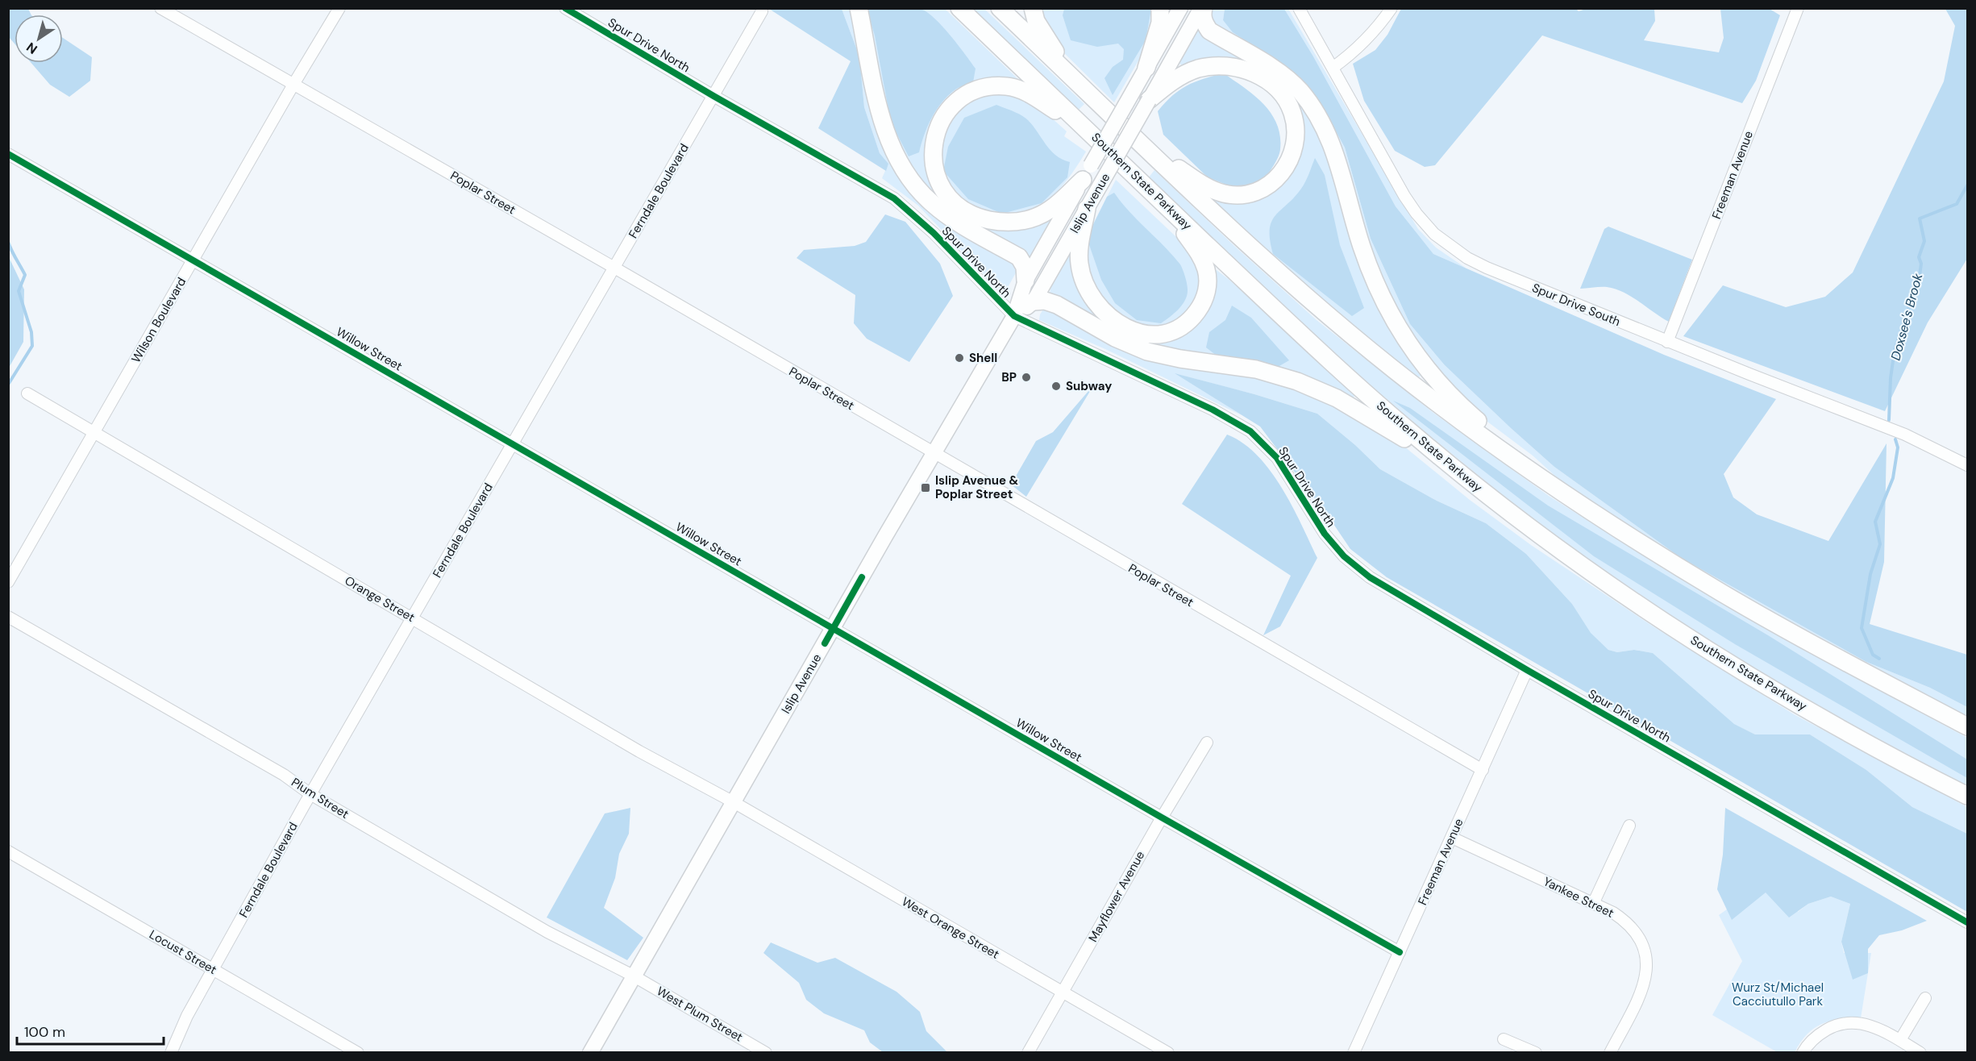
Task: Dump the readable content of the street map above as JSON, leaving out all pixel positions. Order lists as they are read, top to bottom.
{
  "streets": {
    "highway": ["Southern State Parkway"],
    "main road": ["Islip Avenue"],
    "street": [
      "Spur Drive North",
      "Freeman Avenue",
      "Ferndale Boulevard",
      "Poplar Street",
      "Spur Drive South",
      "Wilson Boulevard",
      "Willow Street",
      "Orange Street",
      "Plum Street",
      "Mayflower Avenue",
      "Yankee Street",
      "West Orange Street",
      "Locust Street",
      "West Plum Street"
    ]
  },
  "crossings": [
    ["Spur Drive North", "Freeman Avenue"],
    ["Spur Drive North", "Ferndale Boulevard"],
    ["Spur Drive North", "Islip Avenue"],
    ["Freeman Avenue", "Poplar Street"],
    ["Freeman Avenue", "Spur Drive South"],
    ["Freeman Avenue", "Willow Street"],
    ["Freeman Avenue", "Yankee Street"],
    ["Ferndale Boulevard", "Poplar Street"],
    ["Ferndale Boulevard", "Willow Street"],
    ["Ferndale Boulevard", "Orange Street"],
    ["Ferndale Boulevard", "Plum Street"],
    ["Ferndale Boulevard", "Locust Street"],
    ["Poplar Street", "Islip Avenue"],
    ["Poplar Street", "Wilson Boulevard"],
    ["Islip Avenue", "Willow Street"],
    ["Islip Avenue", "Orange Street"],
    ["Islip Avenue", "Plum Street"],
    ["Islip Avenue", "West Orange Street"],
    ["Islip Avenue", "West Plum Street"],
    ["Wilson Boulevard", "Willow Street"],
    ["Wilson Boulevard", "Orange Street"],
    ["Willow Street", "Mayflower Avenue"],
    ["Orange Street", "West Orange Street"],
    ["Plum Street", "West Plum Street"],
    ["Mayflower Avenue", "West Orange Street"]
  ],
  "water": ["Doxsee's Brook"],
  "parks": ["Wurz St/Michael Cacciutullo Park"],
  "places": {
    "other": ["Shell", "BP", "Subway"],
    "transit": ["Islip Avenue & Poplar Street"]
  },
  "scale_bar": "100 m",
  "north": "bottom left"
}
